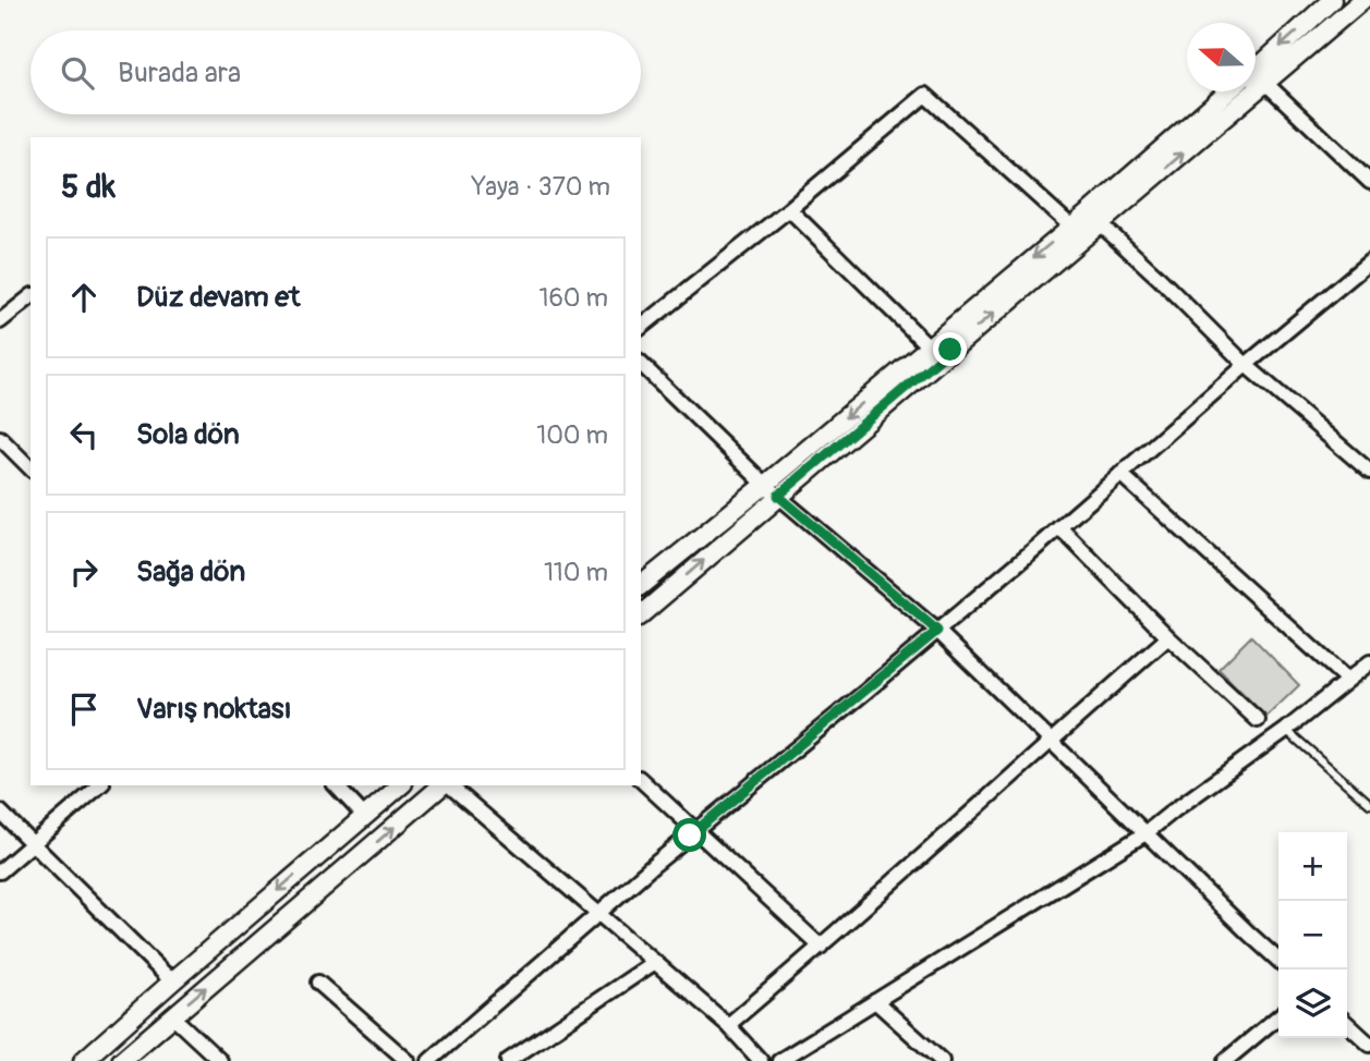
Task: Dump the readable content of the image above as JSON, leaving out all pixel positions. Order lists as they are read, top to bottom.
{
  "north": "left",
  "page": {
    "search": "Burada ara",
    "heading": ["5 dk", "Yaya · 370 m"],
    "list": [
      ["Düz devam et", "160 m"],
      ["Sola dön", "100 m"],
      ["Sağa dön", "110 m"],
      "Varış noktası"
    ],
    "map_buttons": ["+", "−"]
  }
}
